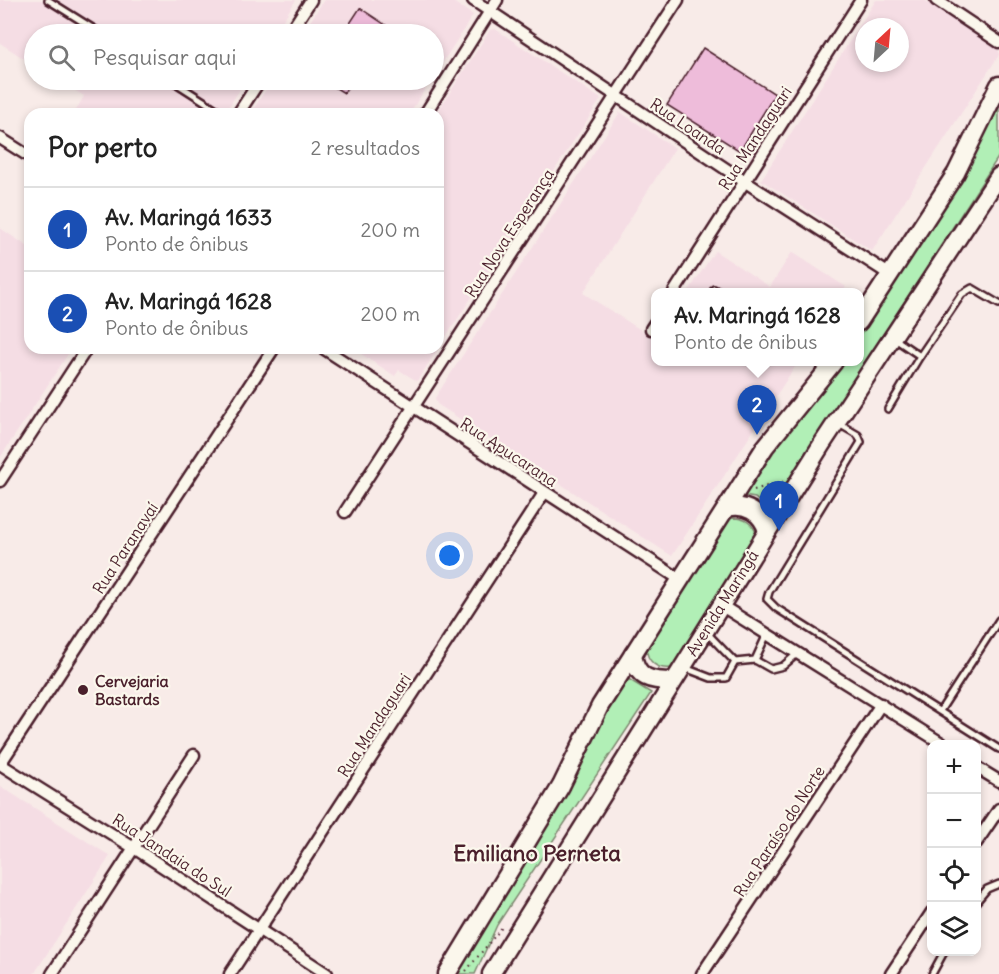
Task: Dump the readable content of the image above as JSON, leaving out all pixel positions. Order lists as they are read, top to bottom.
{
  "streets": {
    "main road": ["Avenida Maringá"],
    "street": [
      "Rua Loanda",
      "Rua Mandaguari",
      "Rua Nova Esperança",
      "Rua Apucarana",
      "Rua Paranavaí",
      "Rua Paraíso do Norte",
      "Rua Jandaia do Sul"
    ]
  },
  "crossings": [
    ["Rua Loanda", "Rua Mandaguari"],
    ["Rua Loanda", "Rua Nova Esperança"],
    ["Rua Mandaguari", "Rua Apucarana"],
    ["Rua Mandaguari", "Rua Jandaia do Sul"],
    ["Rua Nova Esperança", "Rua Apucarana"],
    ["Rua Paranavaí", "Rua Jandaia do Sul"]
  ],
  "districts": ["Emiliano Perneta"],
  "places": ["Cervejaria Bastards"],
  "north": "top right",
  "page": {
    "search": "Pesquisar aqui",
    "heading": ["Por perto", "2 resultados"],
    "list": [
      {
        "mark": "1",
        "name": "Av. Maringá 1633",
        "note": "Ponto de ônibus",
        "value": "200 m"
      },
      {
        "mark": "2",
        "name": "Av. Maringá 1628",
        "note": "Ponto de ônibus",
        "value": "200 m"
      }
    ],
    "popup": ["Av. Maringá 1628", "Ponto de ônibus"],
    "pins": ["2", "1"],
    "map_buttons": ["+", "−"]
  }
}
